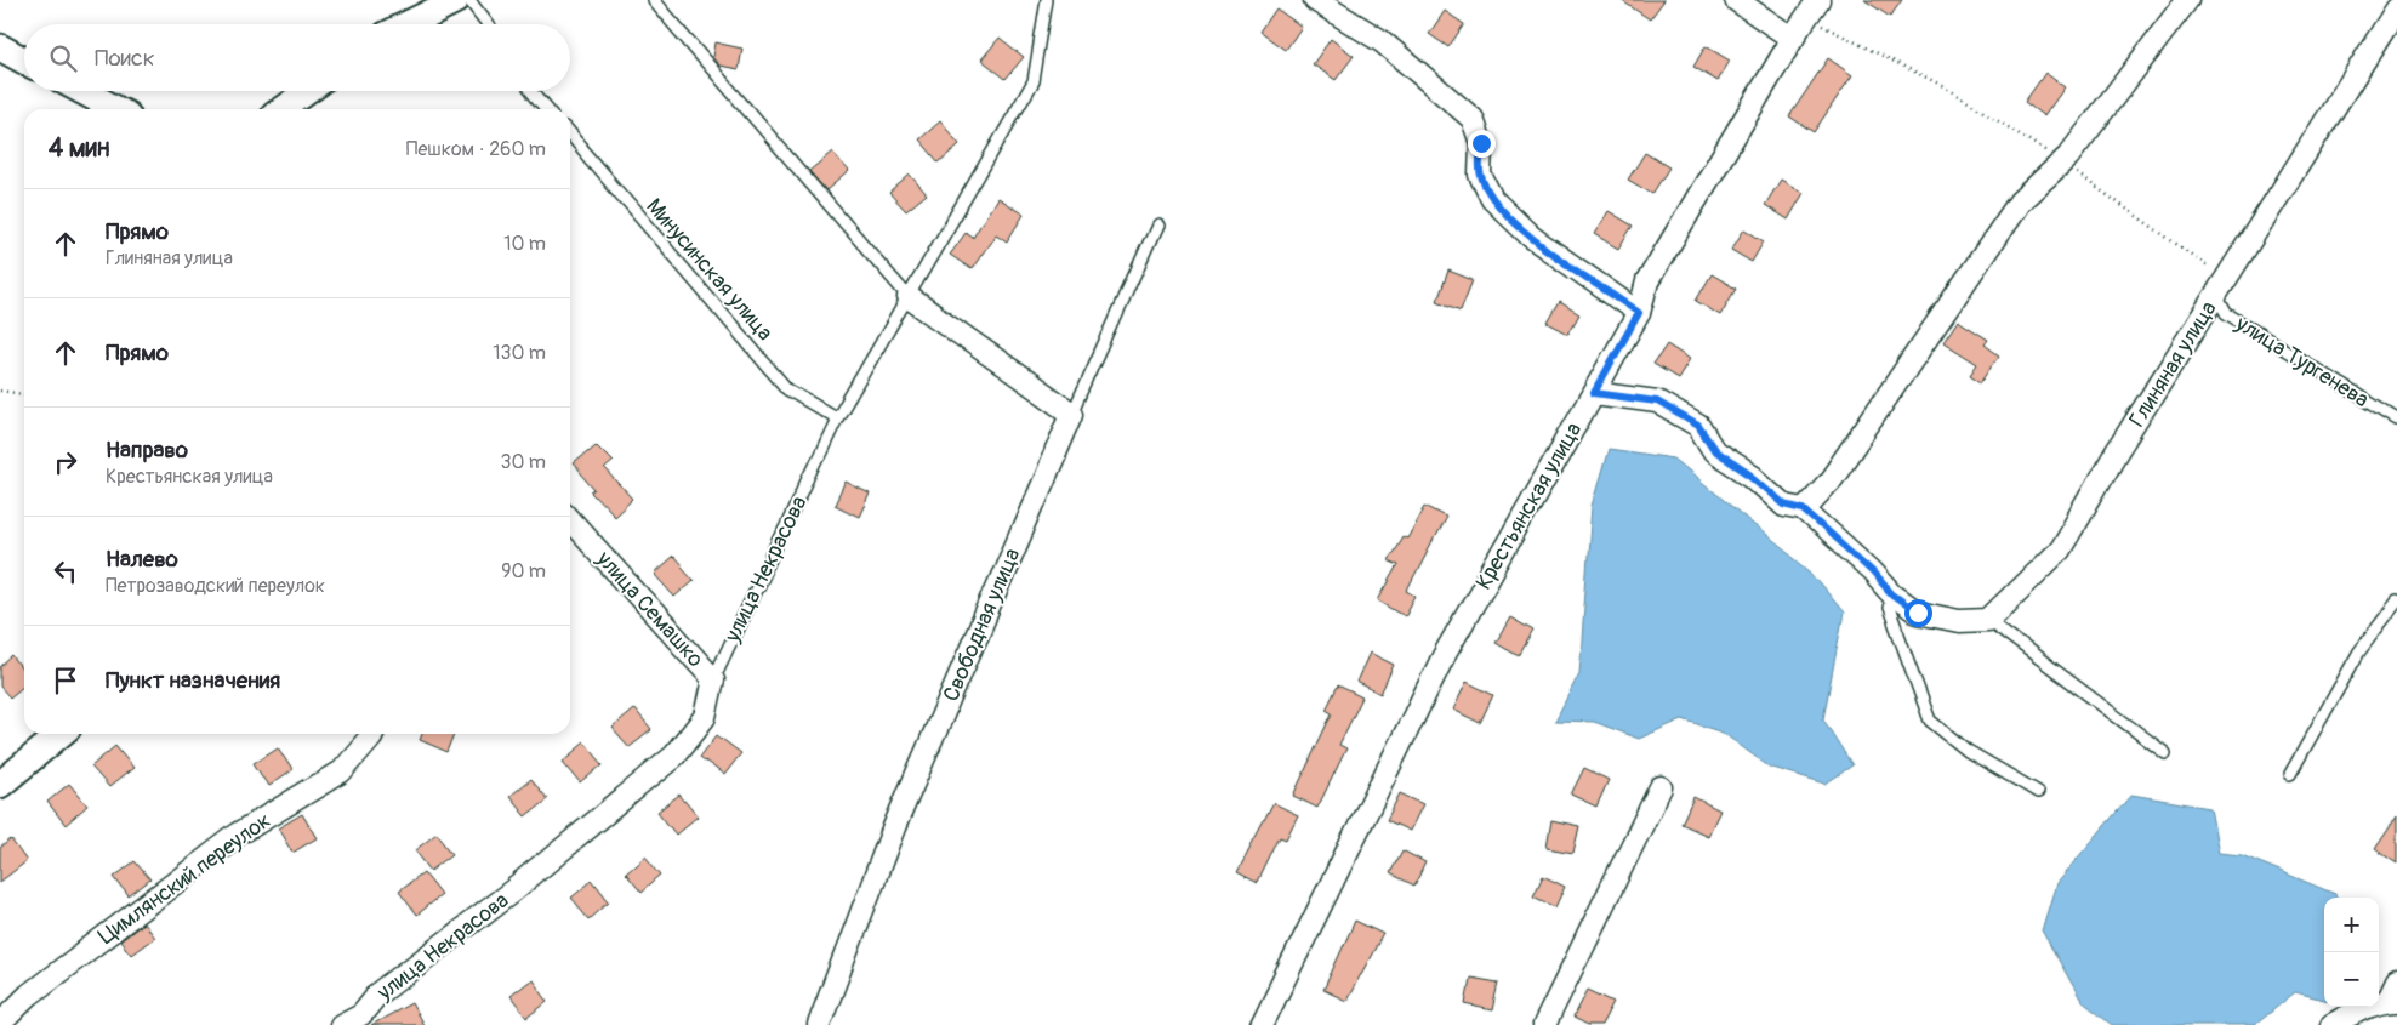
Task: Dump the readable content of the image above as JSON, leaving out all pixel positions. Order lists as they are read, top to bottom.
{
  "streets": {
    "street": [
      "Глиняная улица",
      "Крестьянская улица",
      "улица Некрасова",
      "улица Семашко",
      "Свободная улица",
      "Цимлянский переулок"
    ],
    "lane": ["Минусинская улица", "улица Тургенева"]
  },
  "crossings": [
    ["Минусинская улица", "улица Некрасова"],
    ["улица Тургенева", "Глиняная улица"],
    ["улица Некрасова", "улица Семашко"]
  ],
  "page": {
    "search": "Поиск",
    "heading": ["4 мин", "Пешком · 260 m"],
    "list": [
      ["Прямо", "Глиняная улица", "10 m"],
      ["Прямо", "130 m"],
      ["Направо", "Крестьянская улица", "30 m"],
      ["Налево", "Петрозаводский переулок", "90 m"],
      "Пункт назначения"
    ],
    "map_buttons": ["+", "−"]
  }
}
